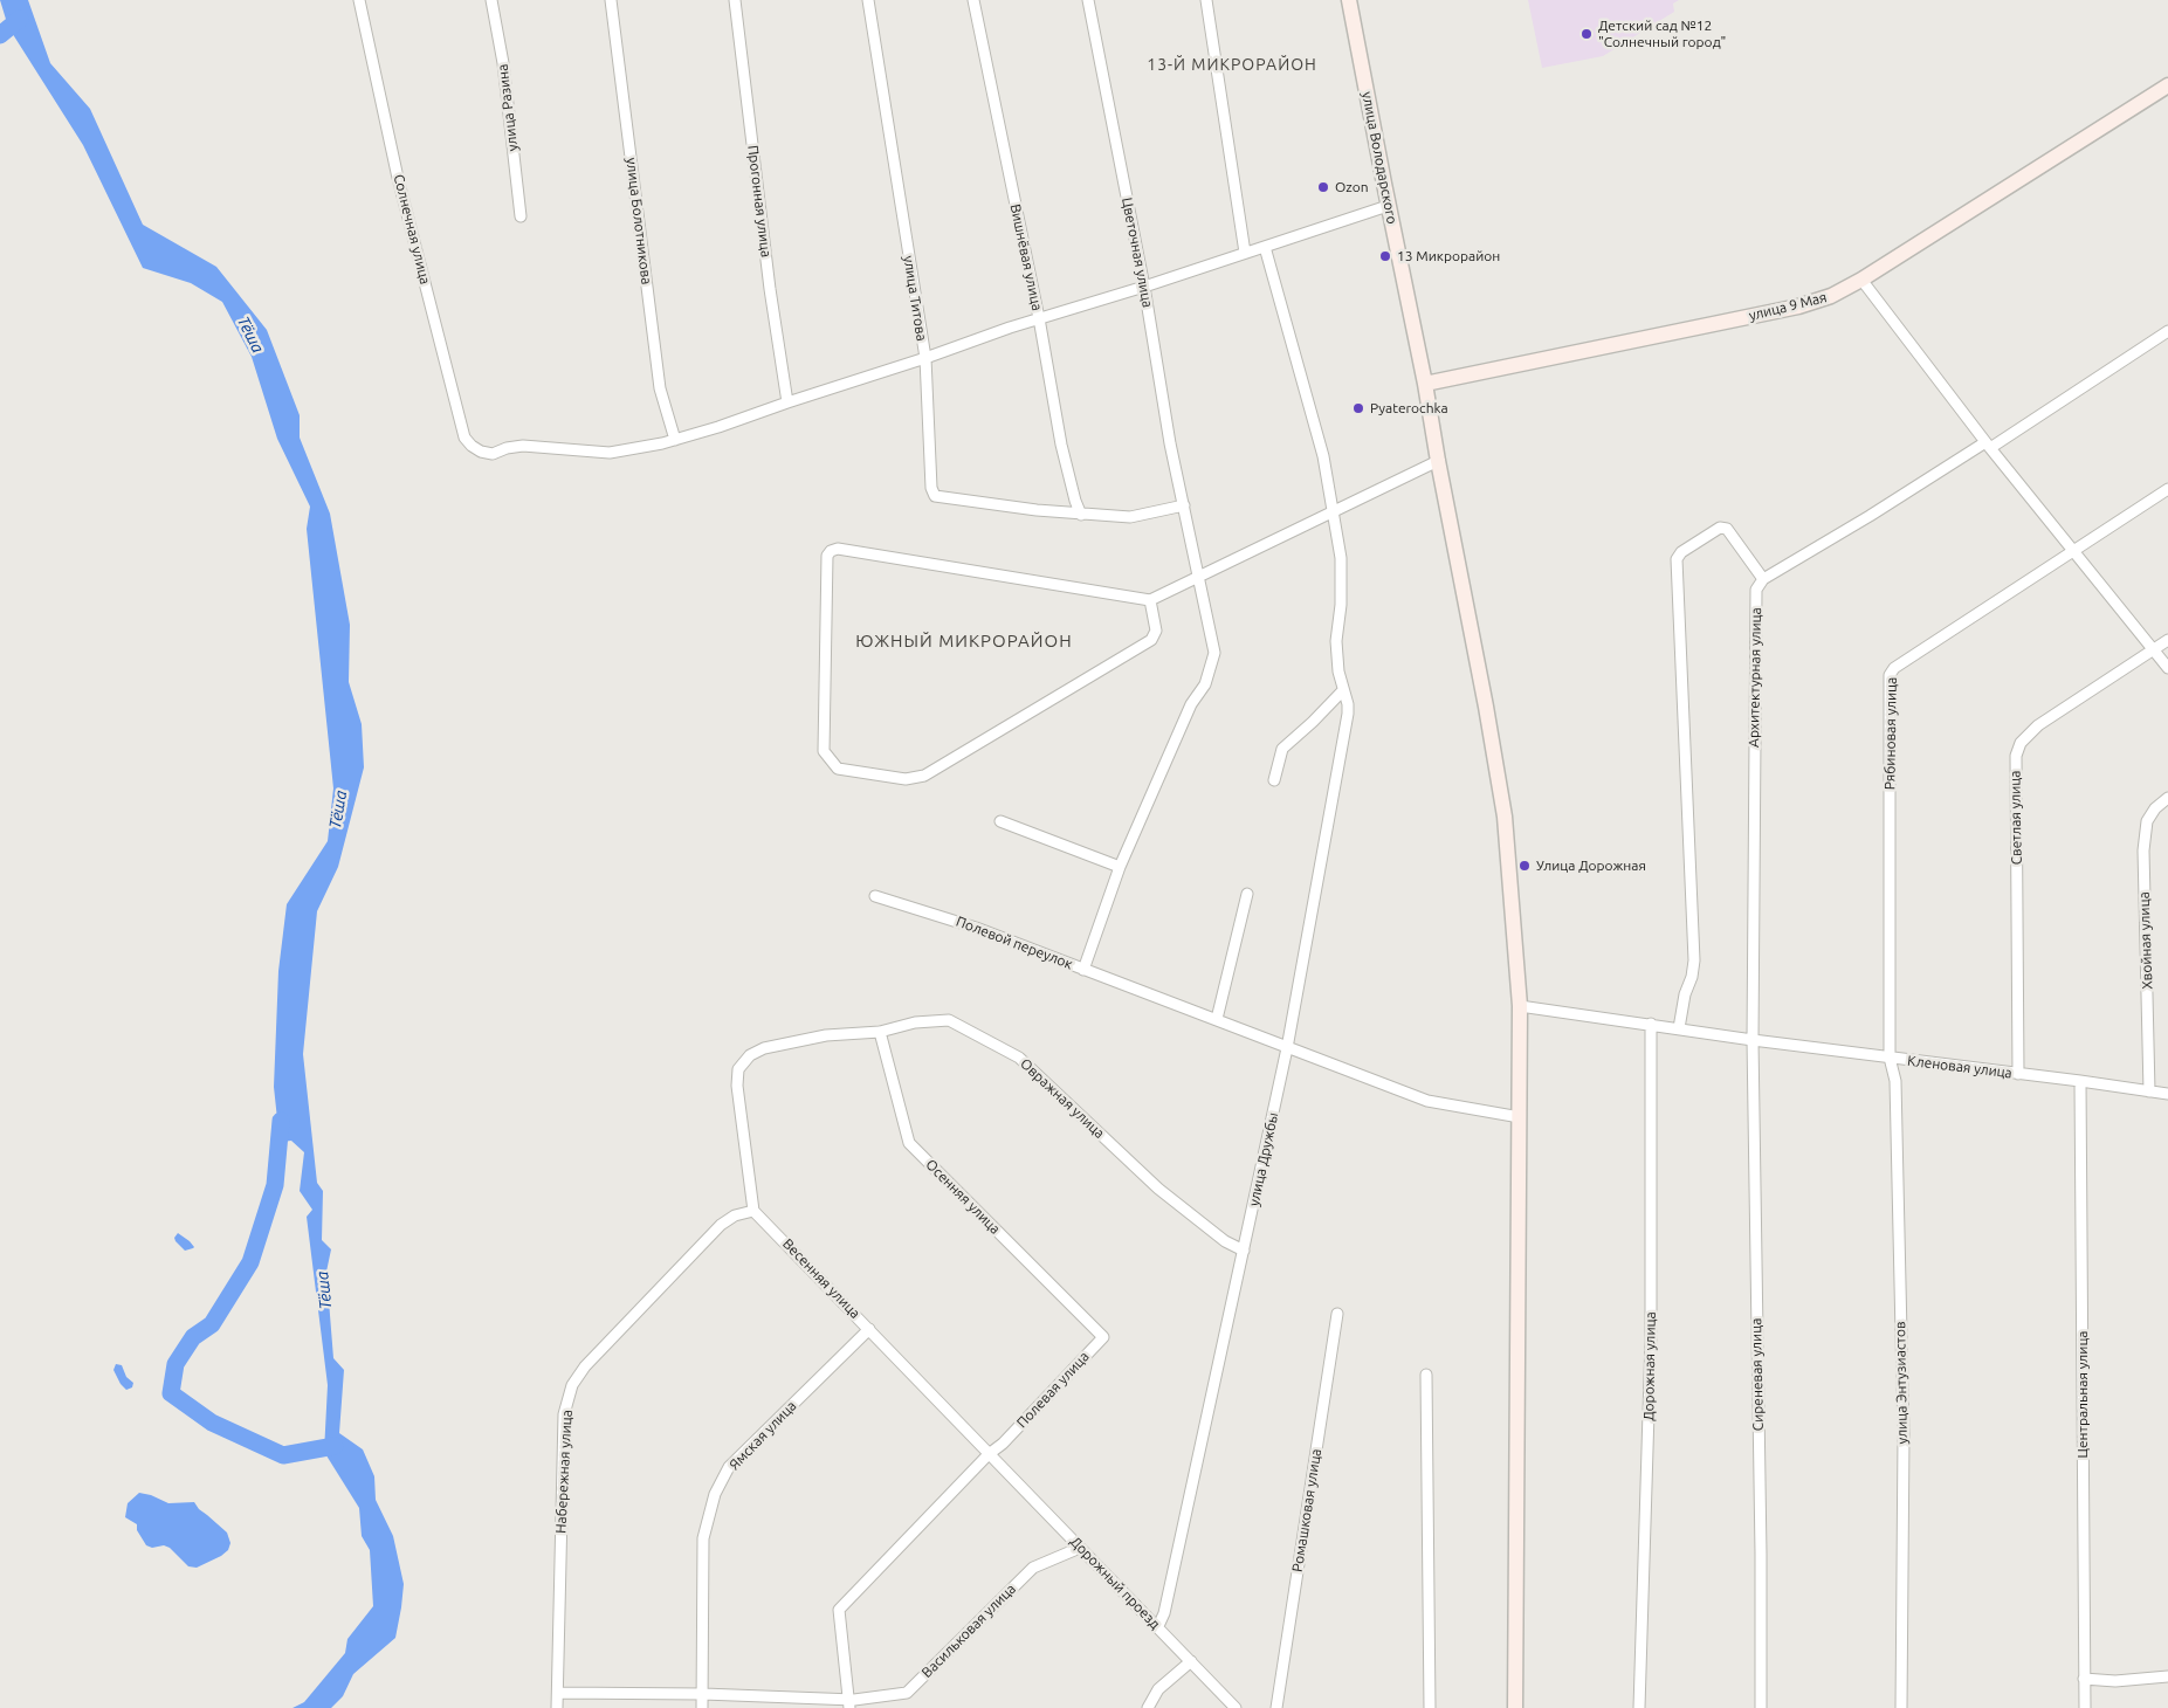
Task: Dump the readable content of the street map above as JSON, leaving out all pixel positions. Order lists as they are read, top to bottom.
{
  "streets": {
    "main road": ["улица Володарского", "улица 9 Мая"],
    "street": [
      "улица Разина",
      "Прогонная улица",
      "улица Болотникова",
      "Солнечная улица",
      "Цветочная улица",
      "Вишнёвая улица",
      "улица Титова",
      "Архитектурная улица",
      "Рябиновая улица",
      "Светлая улица",
      "Хвойная улица",
      "Полевой переулок",
      "Кленовая улица",
      "Овражная улица",
      "улица Дружбы",
      "Осенняя улица",
      "Весенняя улица",
      "Дорожная улица",
      "Сиреневая улица",
      "улица Энтузиастов",
      "Полевая улица",
      "Центральная улица",
      "Ямская улица",
      "Набережная улица",
      "Ромашковая улица",
      "Дорожный проезд",
      "Васильковая улица"
    ]
  },
  "crossings": [
    ["улица Володарского", "улица 9 Мая"],
    ["улица Володарского", "Кленовая улица"],
    ["улица Болотникова", "Солнечная улица"],
    ["Цветочная улица", "Полевой переулок"],
    ["Вишнёвая улица", "улица Титова"],
    ["Архитектурная улица", "Кленовая улица"],
    ["Архитектурная улица", "Сиреневая улица"],
    ["Рябиновая улица", "Кленовая улица"],
    ["Рябиновая улица", "улица Энтузиастов"],
    ["Светлая улица", "Кленовая улица"],
    ["Хвойная улица", "Кленовая улица"],
    ["Кленовая улица", "Дорожная улица"],
    ["Кленовая улица", "Сиреневая улица"],
    ["Кленовая улица", "улица Энтузиастов"],
    ["Кленовая улица", "Центральная улица"],
    ["Овражная улица", "улица Дружбы"],
    ["Овражная улица", "Осенняя улица"],
    ["Овражная улица", "Весенняя улица"],
    ["Овражная улица", "Набережная улица"],
    ["улица Дружбы", "Дорожный проезд"],
    ["Осенняя улица", "Полевая улица"],
    ["Весенняя улица", "Полевая улица"],
    ["Весенняя улица", "Ямская улица"],
    ["Весенняя улица", "Набережная улица"],
    ["Весенняя улица", "Дорожный проезд"],
    ["Полевая улица", "Дорожный проезд"],
    ["Ямская улица", "Васильковая улица"],
    ["Набережная улица", "Васильковая улица"],
    ["Дорожный проезд", "Васильковая улица"]
  ],
  "districts": ["13-Й МИКРОРАЙОН", "ЮЖНЫЙ МИКРОРАЙОН"],
  "water": ["Тёша"],
  "places": [
    "Детский сад №12 \"Солнечный город\"",
    "Ozon",
    "13 Микрорайон",
    "Pyaterochka",
    "Улица Дорожная"
  ]
}
